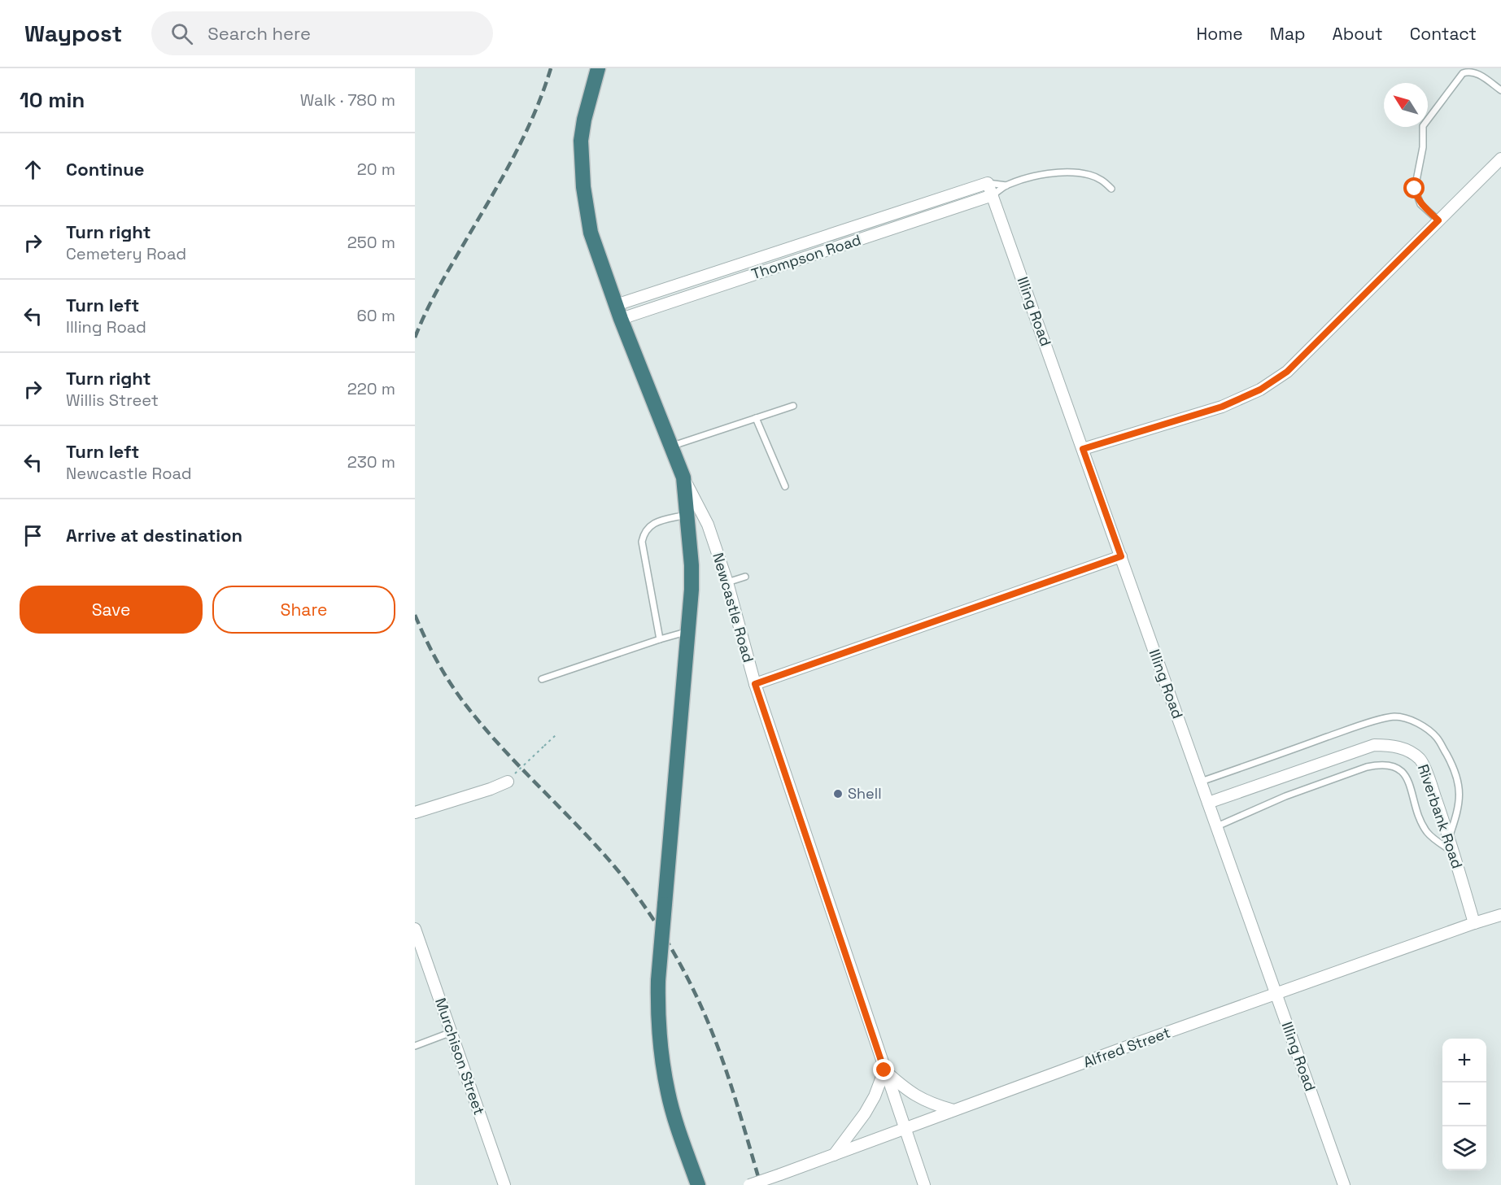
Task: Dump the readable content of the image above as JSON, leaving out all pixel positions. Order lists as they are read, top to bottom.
{
  "streets": {
    "street": [
      "Thompson Road",
      "Illing Road",
      "Newcastle Road",
      "Riverbank Road",
      "Alfred Street",
      "Murchison Street"
    ]
  },
  "crossings": [
    ["Thompson Road", "Illing Road"],
    ["Illing Road", "Riverbank Road"],
    ["Illing Road", "Alfred Street"],
    ["Newcastle Road", "Alfred Street"],
    ["Riverbank Road", "Alfred Street"]
  ],
  "places": ["Shell"],
  "north": "top left",
  "page": {
    "header": "Waypost",
    "search": "Search here",
    "nav": [
      "Home",
      "Map",
      "About",
      "Contact"
    ],
    "heading": ["10 min", "Walk · 780 m"],
    "list": [
      ["Continue", "20 m"],
      ["Turn right", "Cemetery Road", "250 m"],
      ["Turn left", "Illing Road", "60 m"],
      ["Turn right", "Willis Street", "220 m"],
      ["Turn left", "Newcastle Road", "230 m"],
      "Arrive at destination"
    ],
    "buttons": ["Save", "Share"],
    "map_buttons": ["+", "−"]
  }
}
